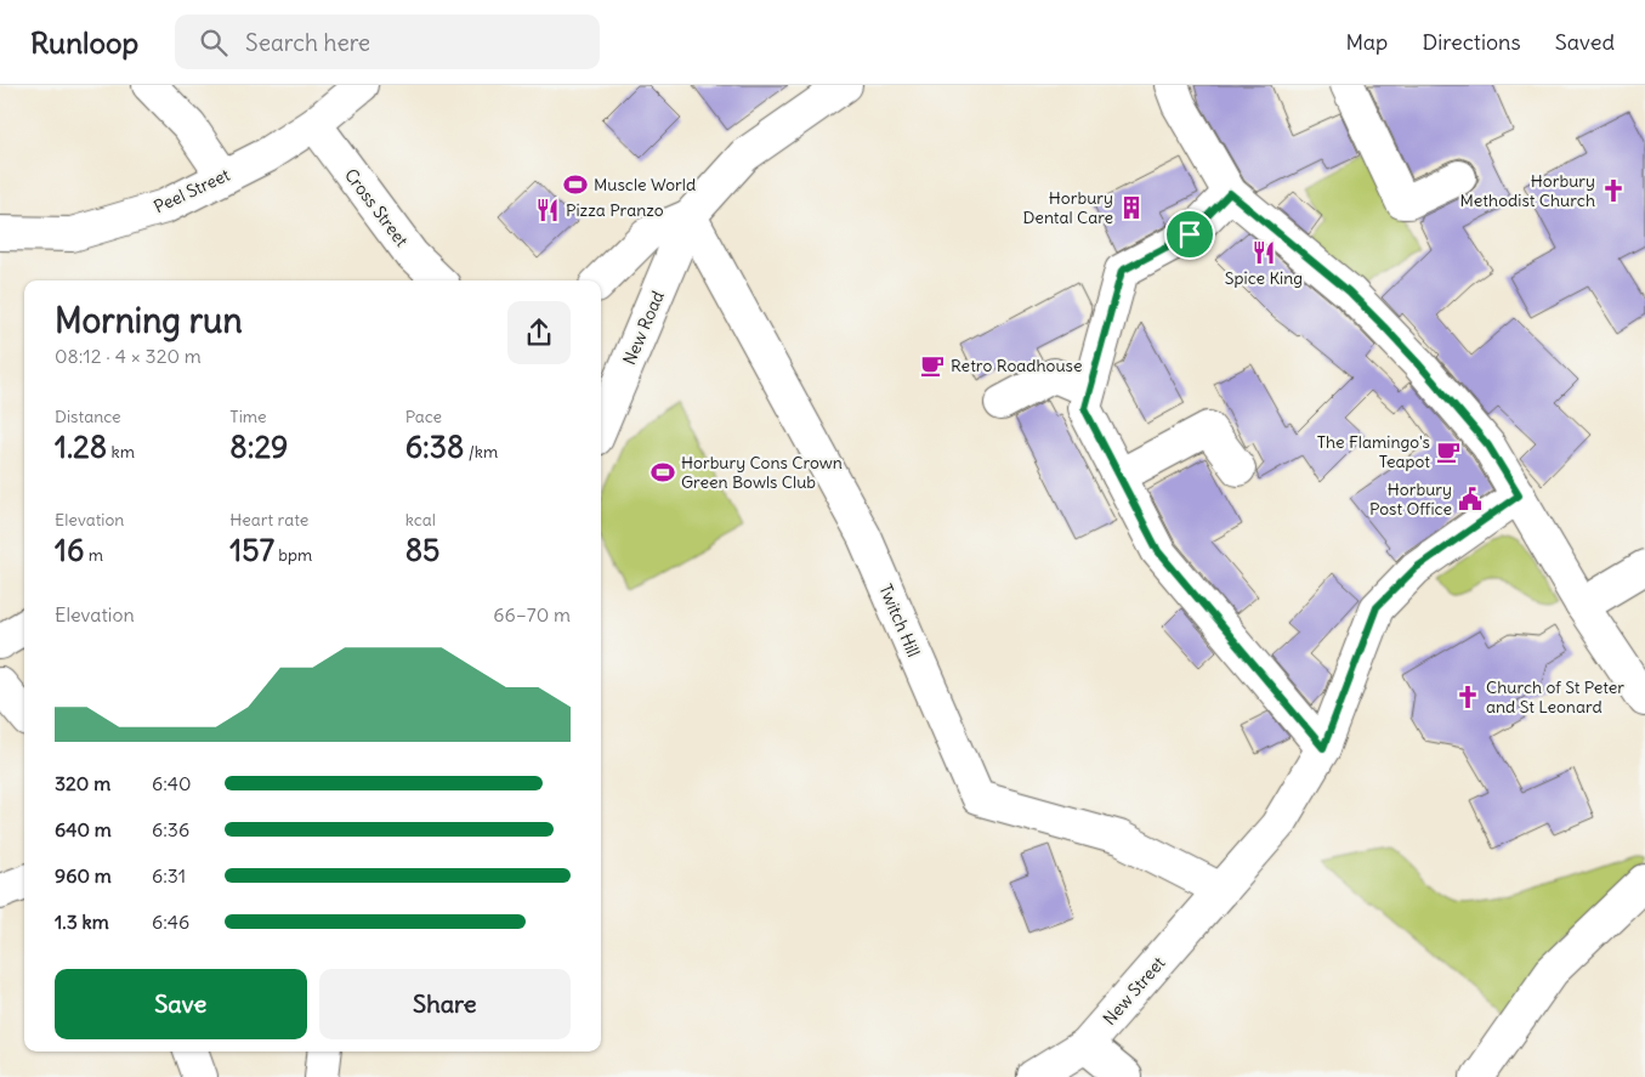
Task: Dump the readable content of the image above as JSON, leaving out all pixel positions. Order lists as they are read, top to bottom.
{
  "streets": {
    "street": [
      "Peel Street",
      "Cross Street",
      "New Road",
      "Twitch Hill",
      "New Street"
    ]
  },
  "crossings": [
    ["Peel Street", "Cross Street"],
    ["New Road", "Twitch Hill"],
    ["Twitch Hill", "New Street"]
  ],
  "places": {
    "sports": ["Muscle World", "Horbury Cons Crown Green Bowls Club"],
    "church": ["Horbury Methodist Church", "Church of St Peter and St Leonard"],
    "building": ["Horbury Dental Care"],
    "restaurant": ["Pizza Pranzo", "Spice King"],
    "cafe": ["Retro Roadhouse", "The Flamingo's Teapot"],
    "public building": ["Horbury Post Office"]
  },
  "page": {
    "header": "Runloop",
    "search": "Search here",
    "nav": ["Map", "Directions", "Saved"],
    "heading": ["Morning run", "08:12 · 4 × 320 m"],
    "stats": [
      ["Distance", "1.28 km"],
      ["Time", "8:29"],
      ["Pace", "6:38 /km"],
      ["Elevation", "16 m"],
      ["Heart rate", "157 bpm"],
      ["kcal", "85"]
    ],
    "chart": ["Elevation", "66–70 m"],
    "list": [
      {
        "name": "320 m",
        "note": "6:40"
      },
      {
        "name": "640 m",
        "note": "6:36"
      },
      {
        "name": "960 m",
        "note": "6:31"
      },
      {
        "name": "1.3 km",
        "note": "6:46"
      }
    ],
    "buttons": ["Save", "Share"]
  }
}
